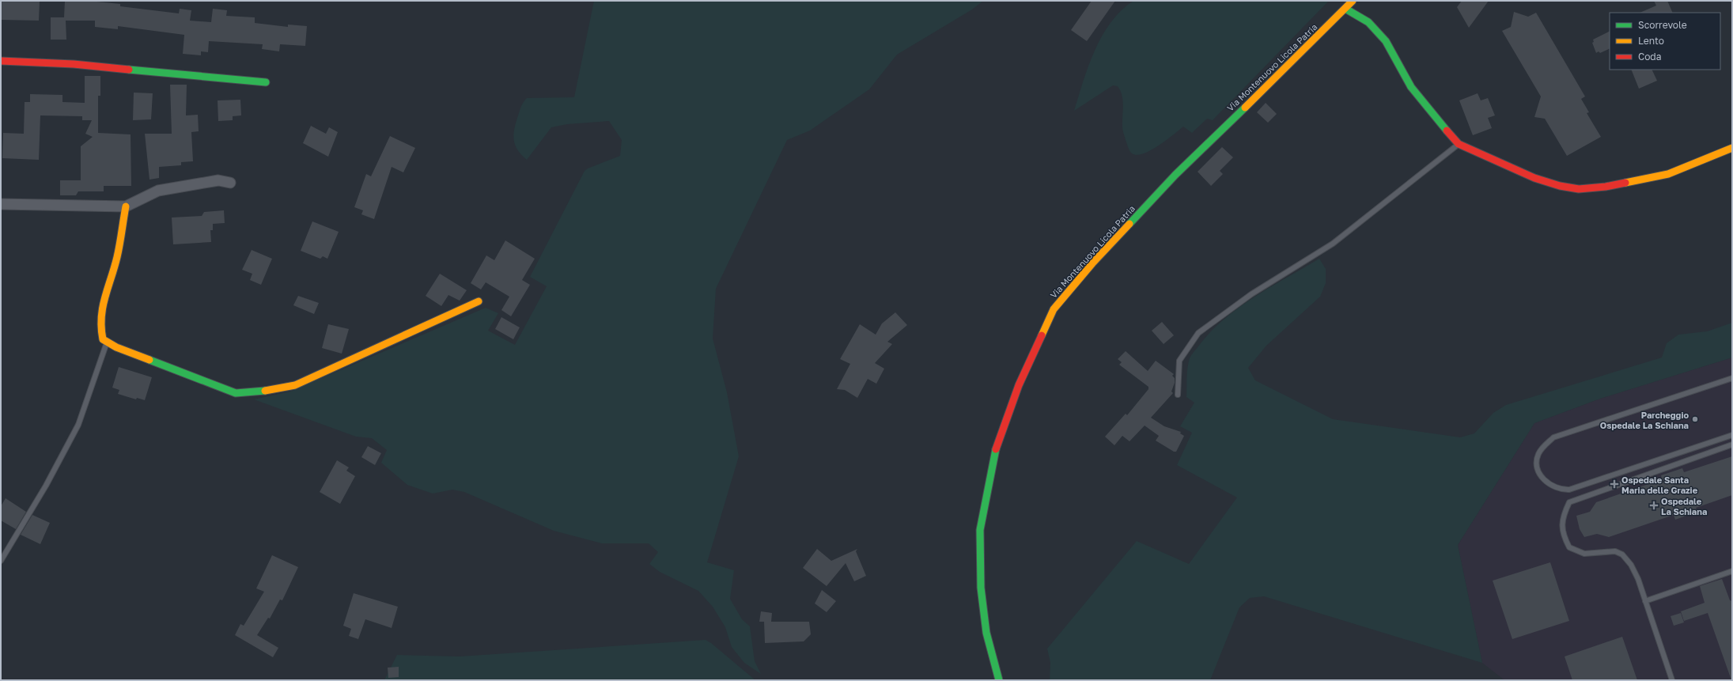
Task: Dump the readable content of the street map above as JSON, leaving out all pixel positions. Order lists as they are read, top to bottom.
{
  "streets": {
    "street": ["Via Montenuovo Licola Patria"]
  },
  "places": {
    "other": ["Parcheggio Ospedale La Schiana"],
    "health": ["Ospedale Santa Maria delle Grazie", "Ospedale La Schiana"]
  },
  "legend": ["Scorrevole", "Lento", "Coda"]
}
